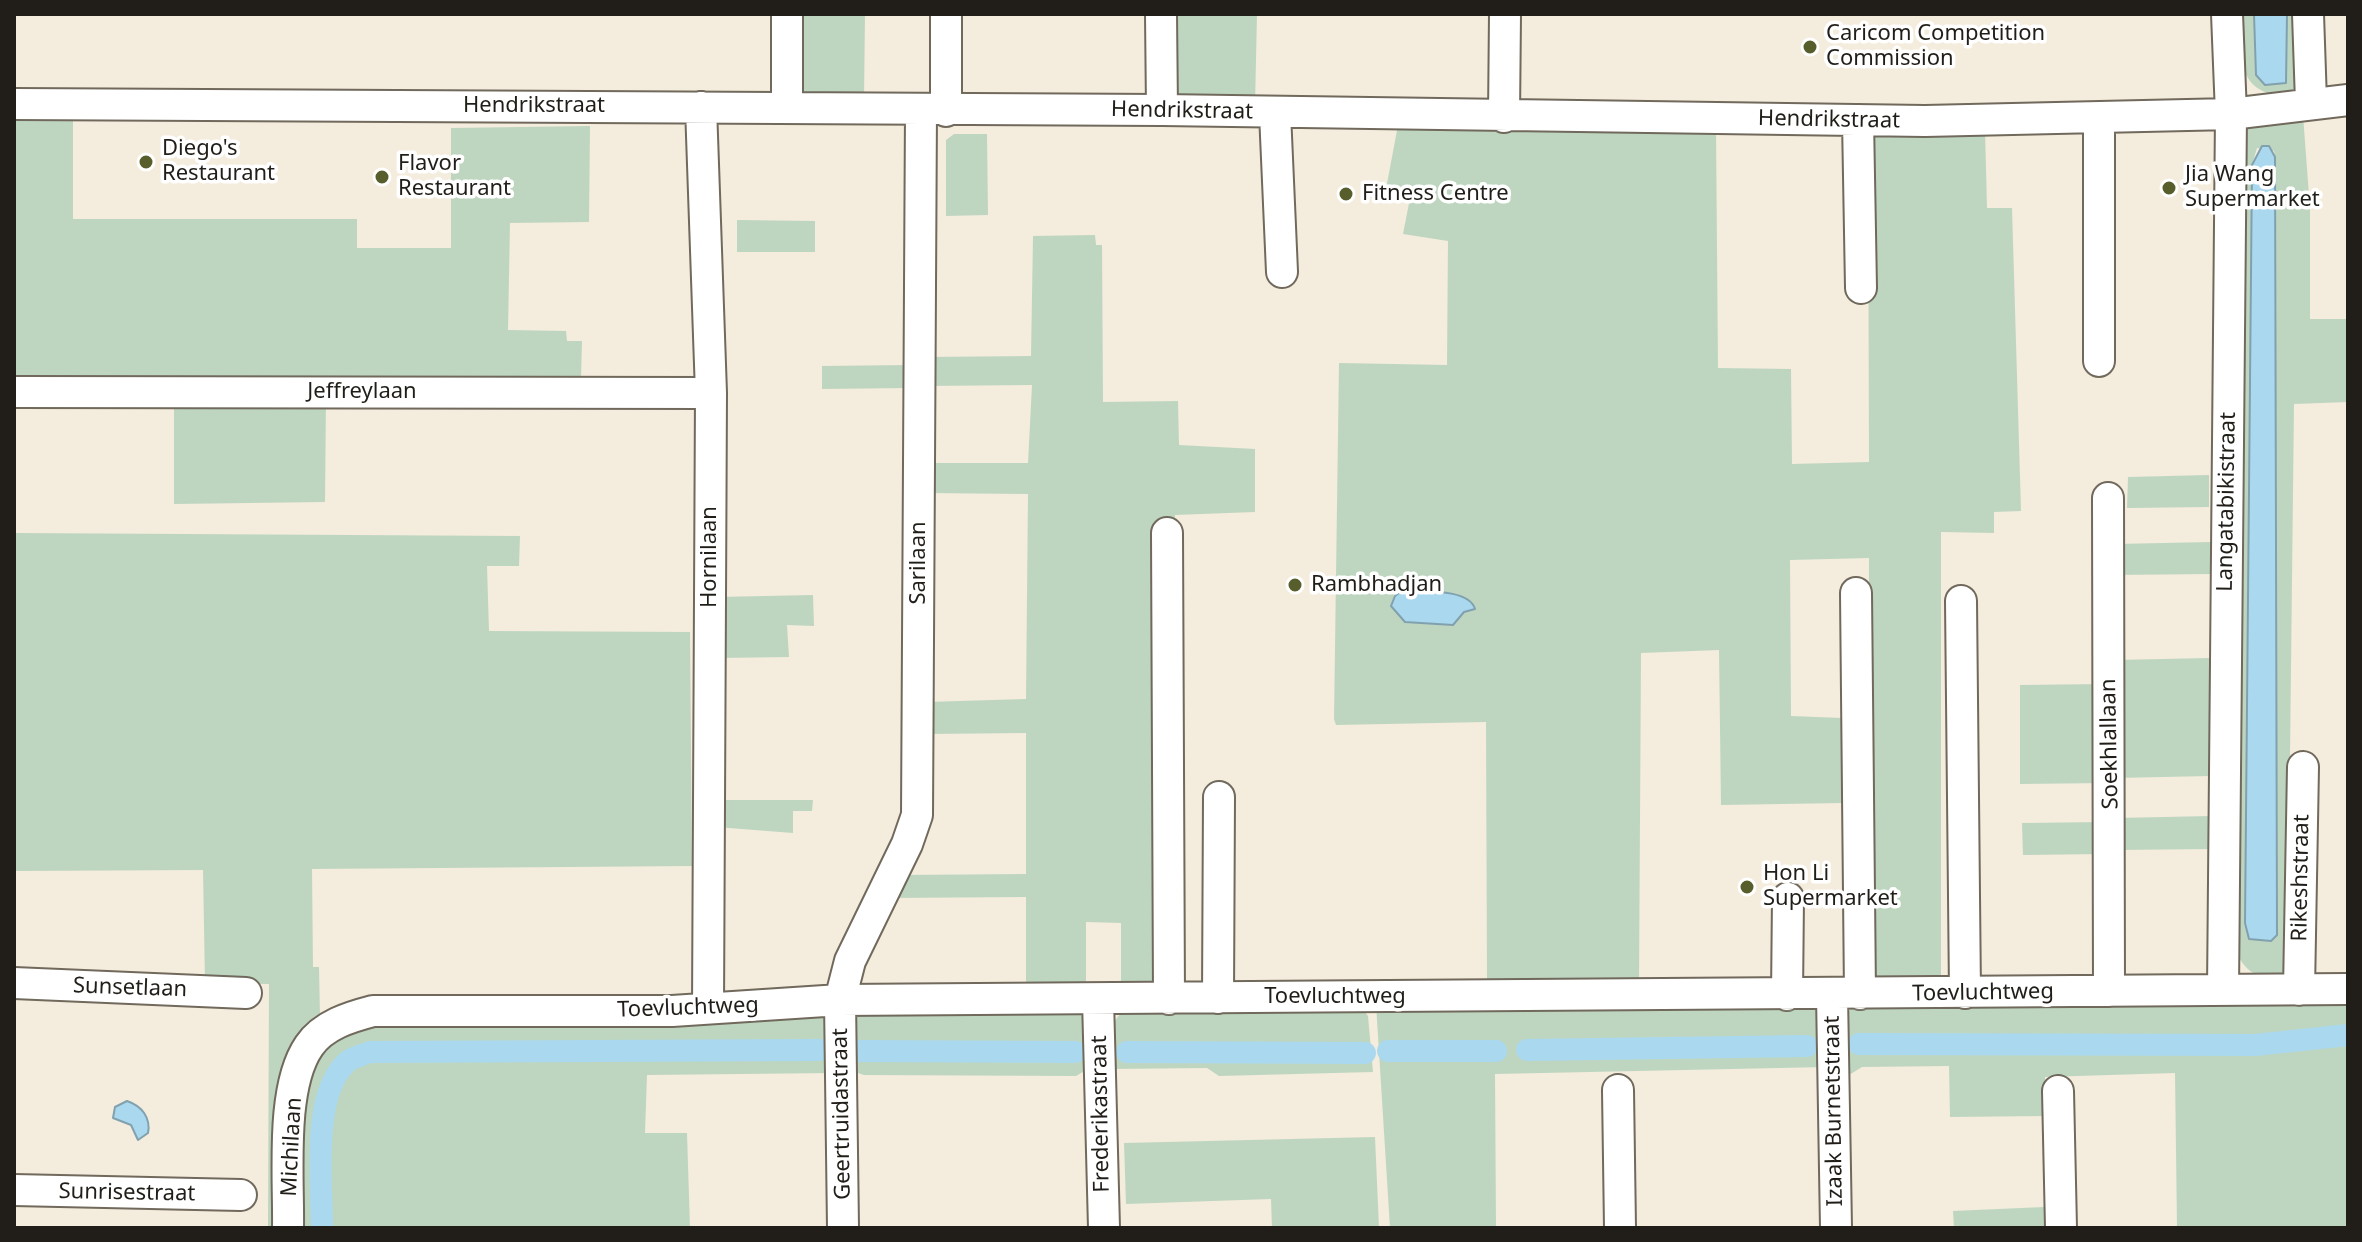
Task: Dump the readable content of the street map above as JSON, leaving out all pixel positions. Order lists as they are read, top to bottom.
{
  "streets": {
    "street": [
      "Hendrikstraat",
      "Jeffreylaan",
      "Langatabikistraat",
      "Hornilaan",
      "Sarilaan",
      "Soekhlallaan",
      "Rikeshstraat",
      "Sunsetlaan",
      "Toevluchtweg",
      "Izaak Burnetstraat",
      "Geertruidastraat",
      "Frederikastraat",
      "Michilaan",
      "Sunrisestraat"
    ]
  },
  "crossings": [
    ["Hendrikstraat", "Langatabikistraat"],
    ["Hendrikstraat", "Hornilaan"],
    ["Hendrikstraat", "Sarilaan"],
    ["Jeffreylaan", "Hornilaan"],
    ["Langatabikistraat", "Toevluchtweg"],
    ["Hornilaan", "Toevluchtweg"],
    ["Sarilaan", "Toevluchtweg"],
    ["Sarilaan", "Geertruidastraat"],
    ["Soekhlallaan", "Toevluchtweg"],
    ["Rikeshstraat", "Toevluchtweg"],
    ["Toevluchtweg", "Izaak Burnetstraat"],
    ["Toevluchtweg", "Geertruidastraat"],
    ["Toevluchtweg", "Frederikastraat"],
    ["Toevluchtweg", "Michilaan"]
  ],
  "places": [
    "Caricom Competition Commission",
    "Diego's Restaurant",
    "Flavor Restaurant",
    "Jia Wang Supermarket",
    "Fitness Centre",
    "Rambhadjan",
    "Hon Li Supermarket"
  ]
}
